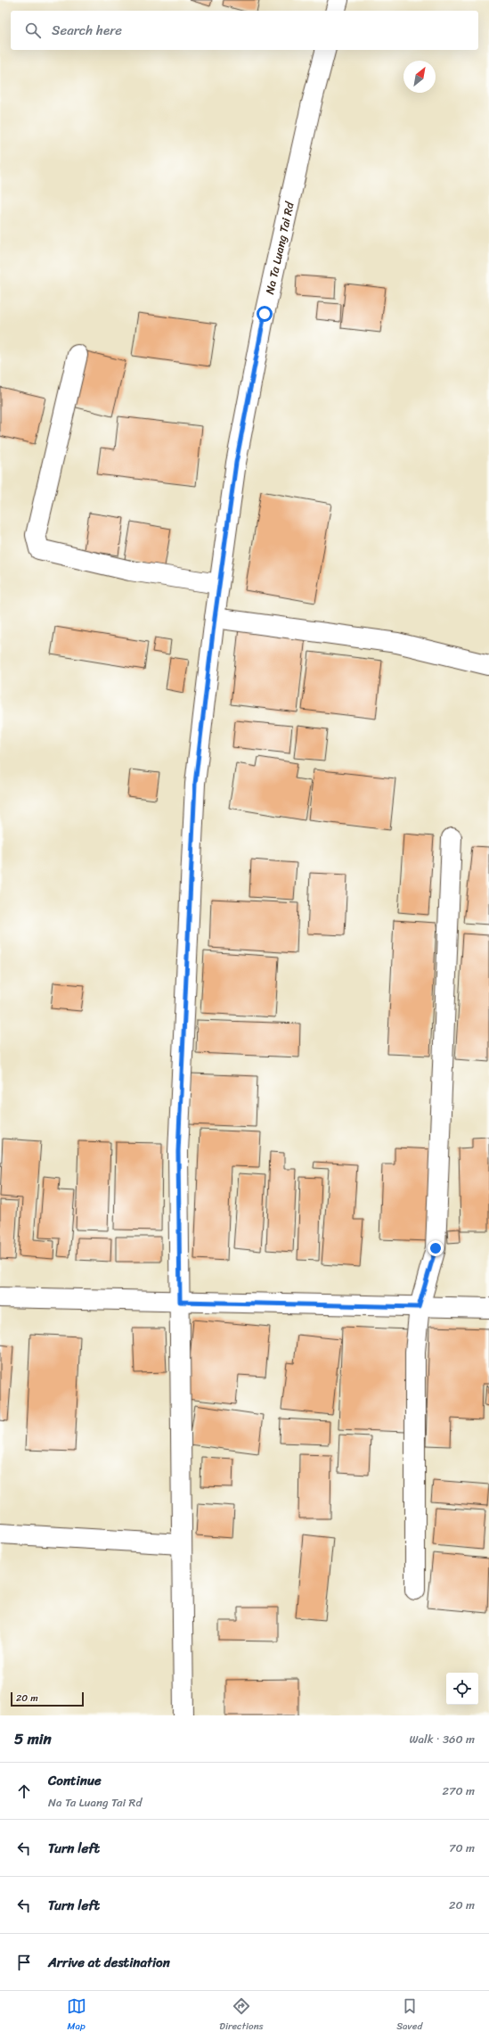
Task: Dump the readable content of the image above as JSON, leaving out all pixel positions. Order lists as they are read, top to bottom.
{
  "streets": {
    "street": ["Na Ta Luang Tai Rd"]
  },
  "scale_bar": "20 m",
  "north": "top right",
  "page": {
    "search": "Search here",
    "scale": "20 m",
    "heading": ["5 min", "Walk · 360 m"],
    "list": [
      ["Continue", "Na Ta Luang Tai Rd", "270 m"],
      ["Turn left", "70 m"],
      ["Turn left", "20 m"],
      "Arrive at destination"
    ],
    "nav": ["Map", "Directions", "Saved"]
  }
}
